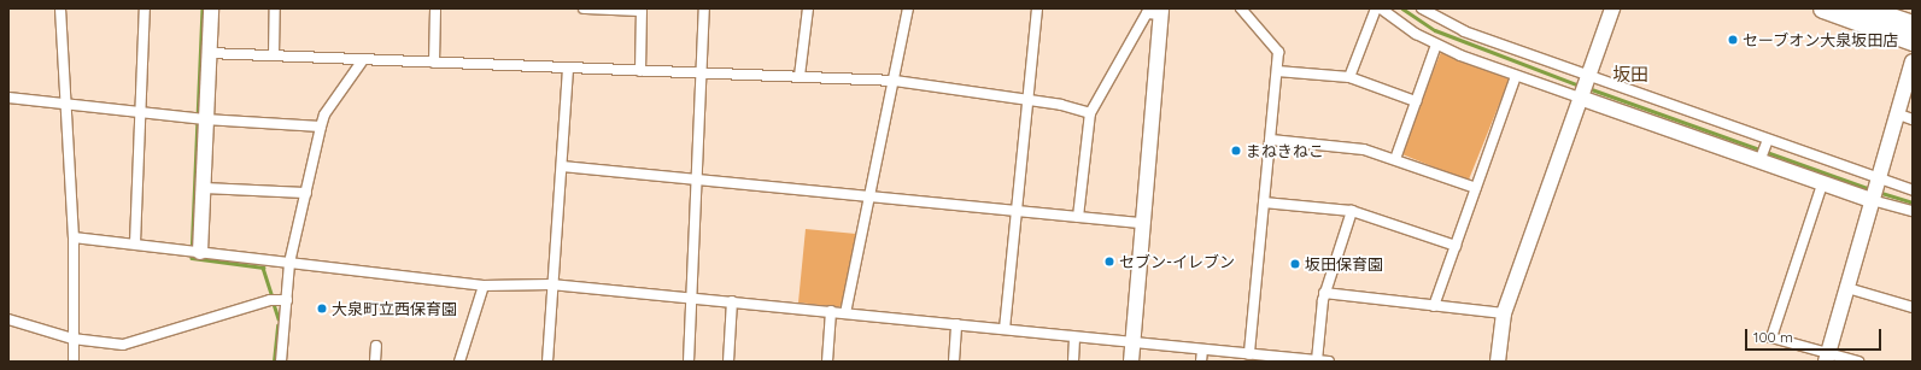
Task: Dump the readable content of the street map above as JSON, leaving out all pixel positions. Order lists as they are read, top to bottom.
{
  "districts": ["坂田"],
  "places": [
    "セーブオン大泉坂田店",
    "まねきねこ",
    "セブン-イレブン",
    "坂田保育園",
    "大泉町立西保育園"
  ],
  "scale_bar": "100 m"
}
